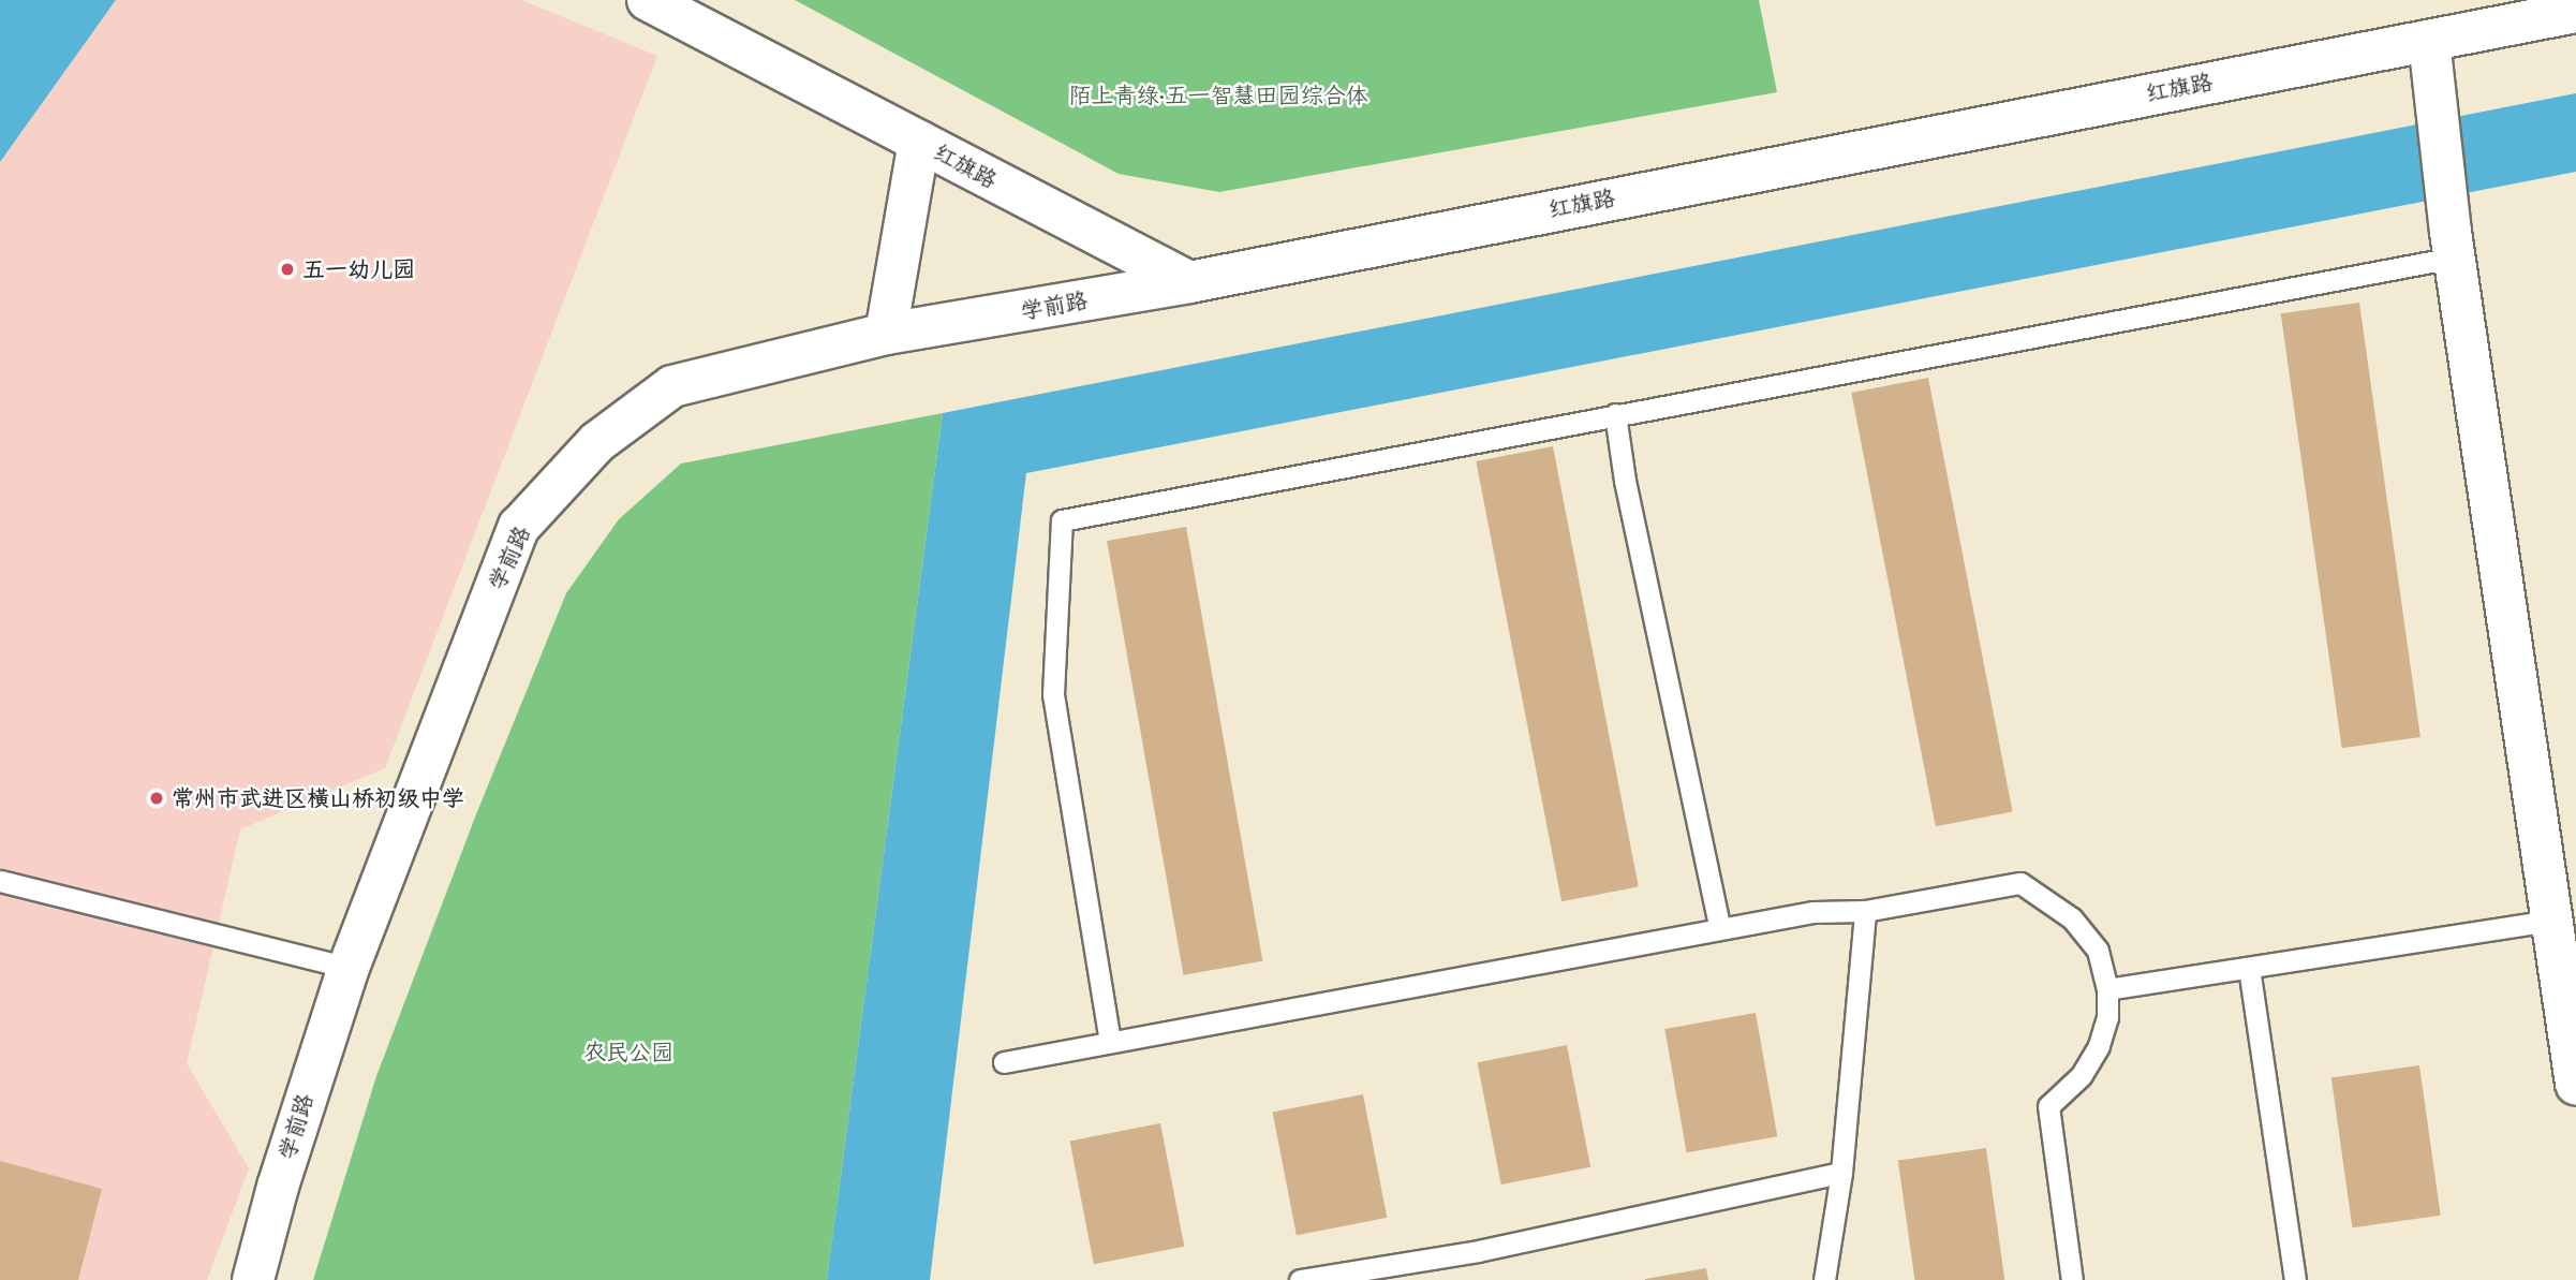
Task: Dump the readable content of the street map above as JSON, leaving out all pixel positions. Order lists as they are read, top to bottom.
{
  "streets": {
    "street": ["红旗路", "学前路"]
  },
  "crossings": [
    ["红旗路", "学前路"]
  ],
  "parks": ["陌上青绿·五一智慧田园综合体", "农民公园"],
  "places": ["五一幼儿园", "常州市武进区横山桥初级中学"]
}
